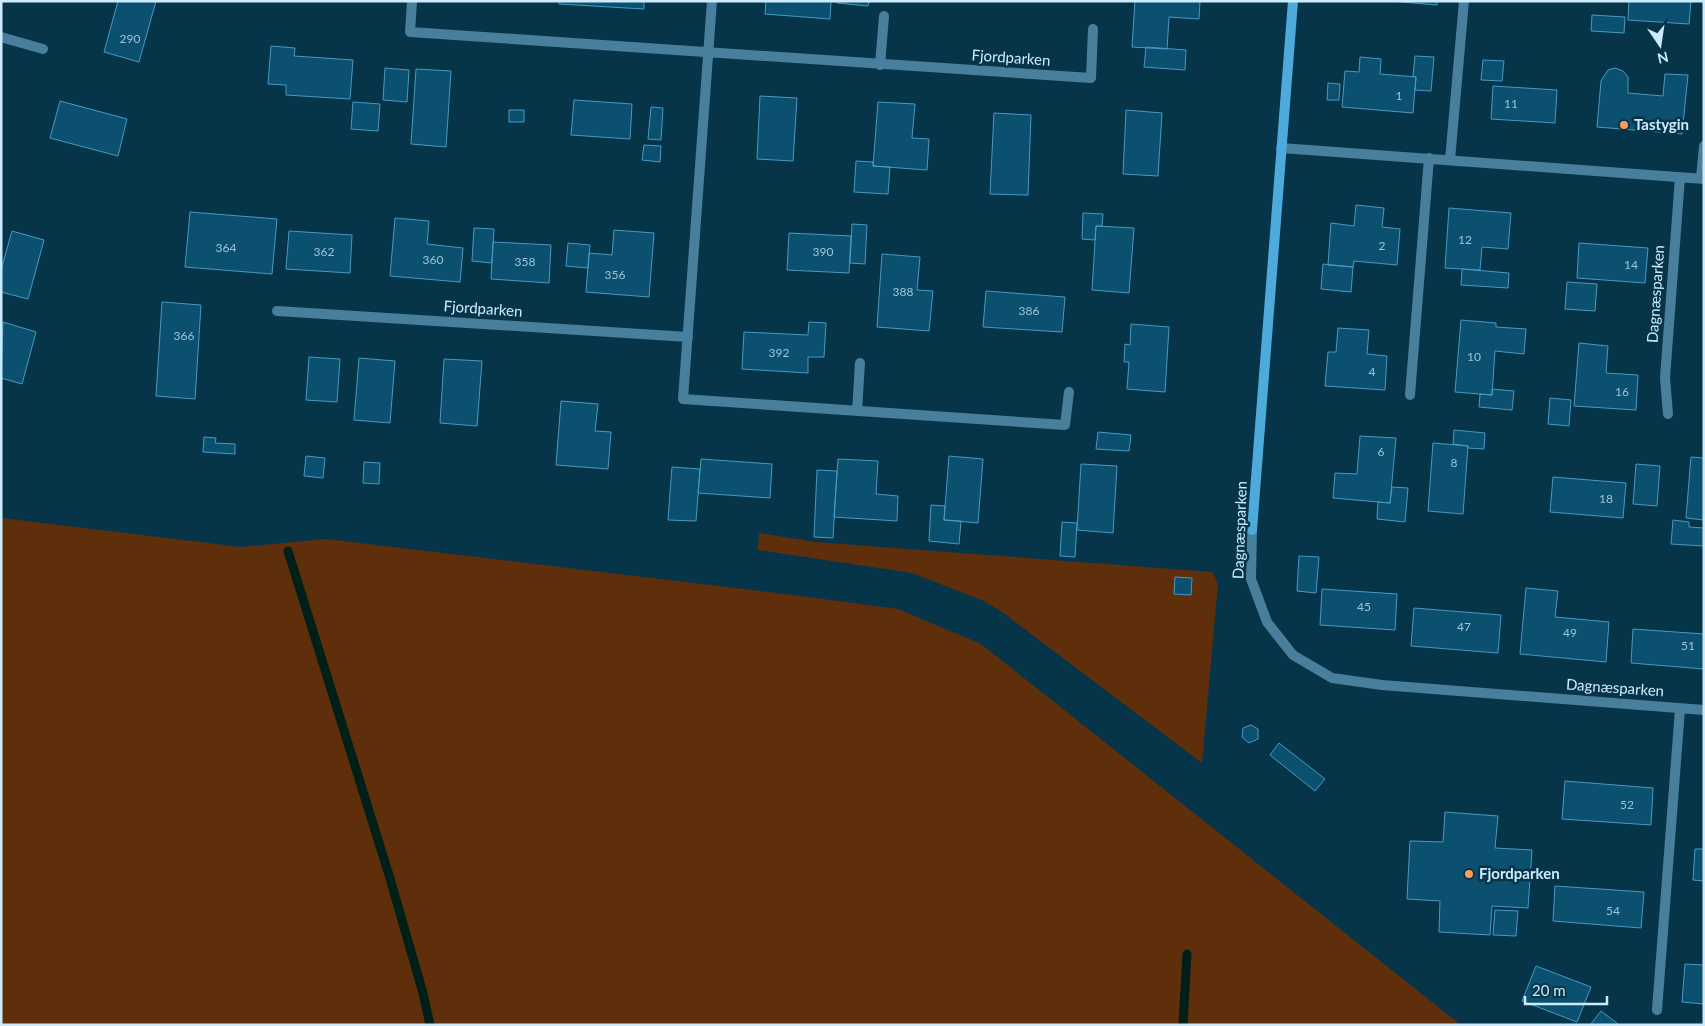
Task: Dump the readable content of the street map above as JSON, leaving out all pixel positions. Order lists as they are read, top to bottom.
{
  "streets": {
    "street": ["Fjordparken", "Dagnæsparken"]
  },
  "places": ["Tastygin", "Fjordparken"],
  "house_numbers": [
    "290",
    "1",
    "11",
    "12",
    "2",
    "364",
    "362",
    "390",
    "360",
    "358",
    "14",
    "356",
    "388",
    "386",
    "366",
    "392",
    "10",
    "4",
    "16",
    "6",
    "8",
    "18",
    "45",
    "47",
    "49",
    "51",
    "52",
    "54"
  ],
  "scale_bar": "20 m",
  "north": "bottom"
}
